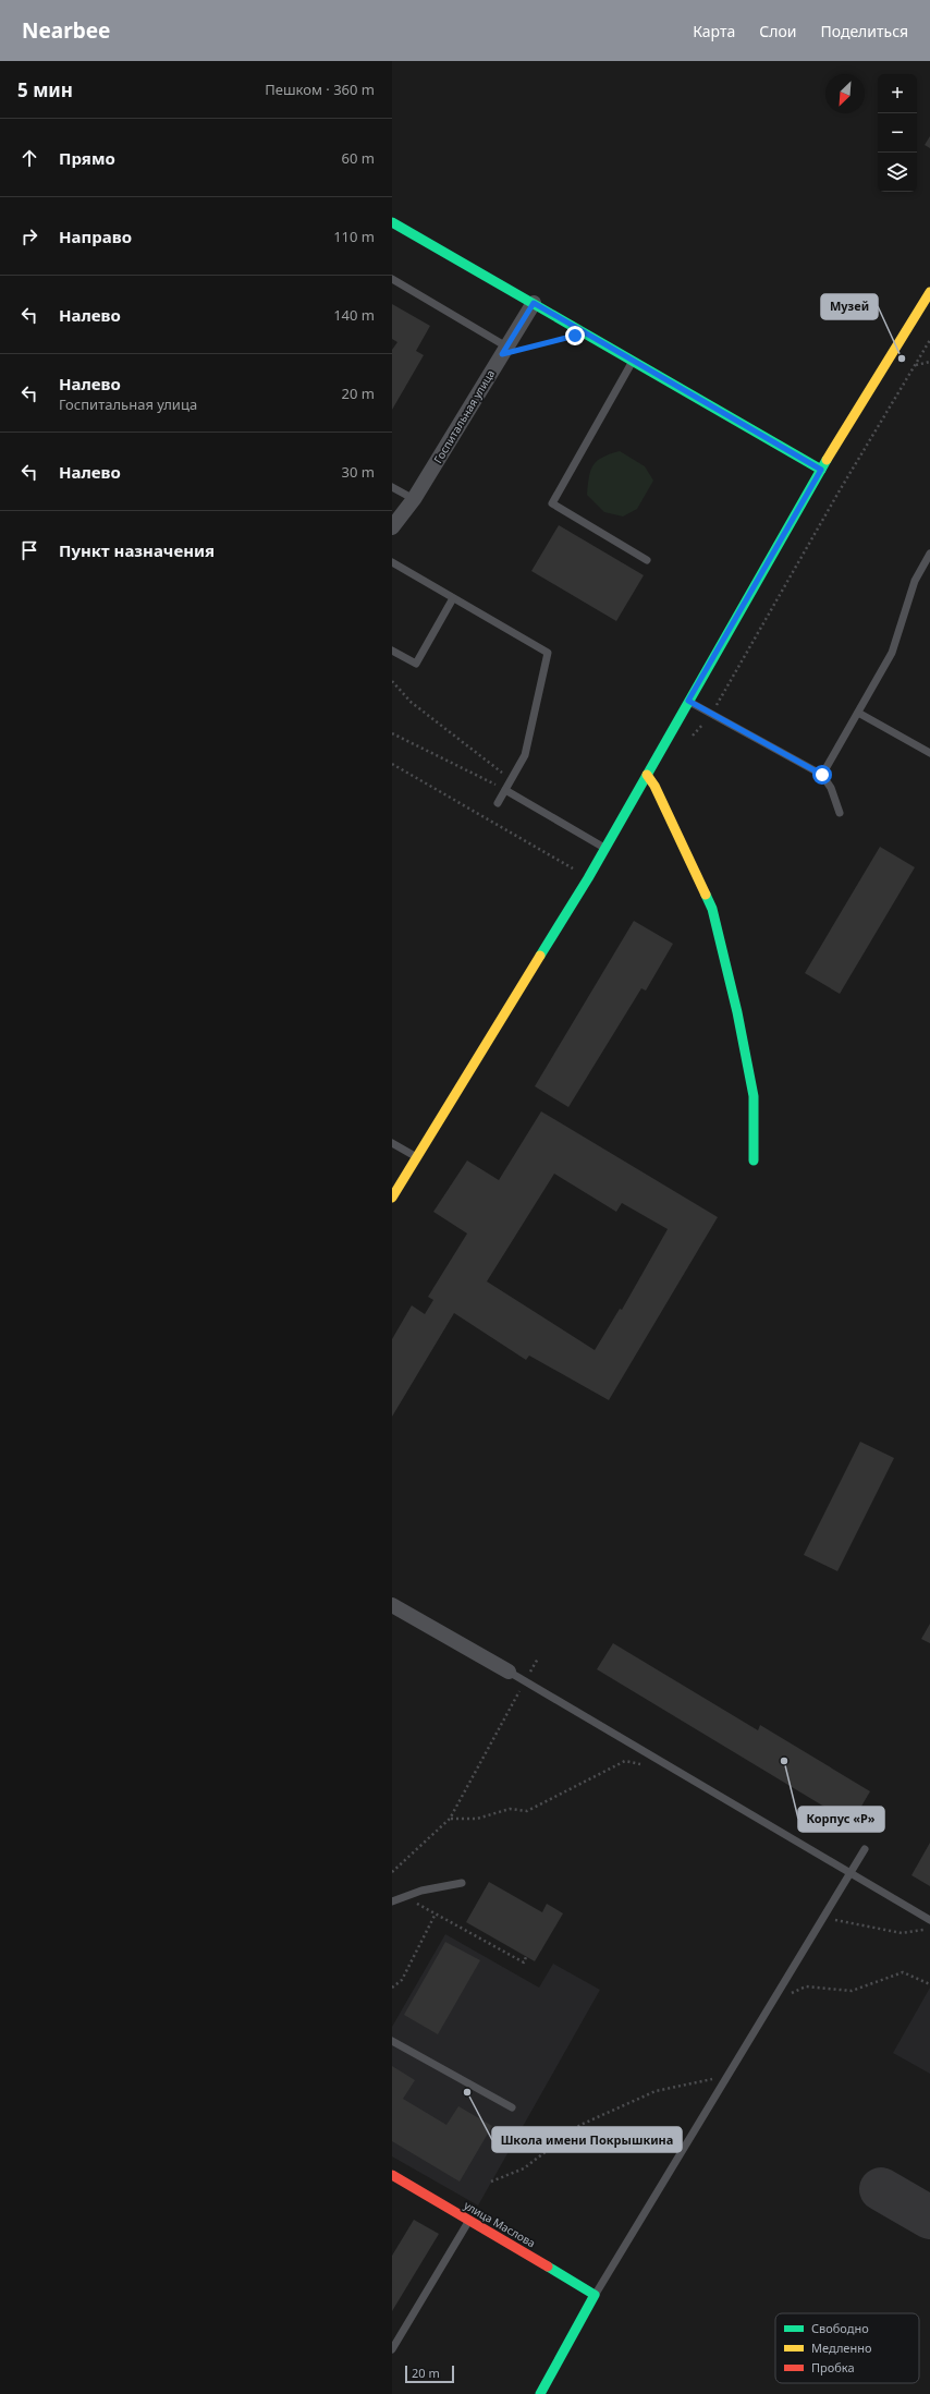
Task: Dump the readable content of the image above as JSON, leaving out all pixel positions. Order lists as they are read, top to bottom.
{
  "streets": {
    "street": ["Госпитальная улица", "улица Маслова"]
  },
  "places": ["Музей", "Корпус «Р»", "Школа имени Покрышкина"],
  "legend": ["Свободно", "Медленно", "Пробка"],
  "scale_bar": "20 m",
  "north": "bottom left",
  "page": {
    "header": "Nearbee",
    "nav": ["Карта", "Слои", "Поделиться"],
    "heading": ["5 мин", "Пешком · 360 m"],
    "map_buttons": ["+", "−"],
    "list": [
      ["Прямо", "60 m"],
      ["Направо", "110 m"],
      ["Налево", "140 m"],
      ["Налево", "Госпитальная улица", "20 m"],
      ["Налево", "30 m"],
      "Пункт назначения"
    ],
    "scale": "20 m"
  }
}
